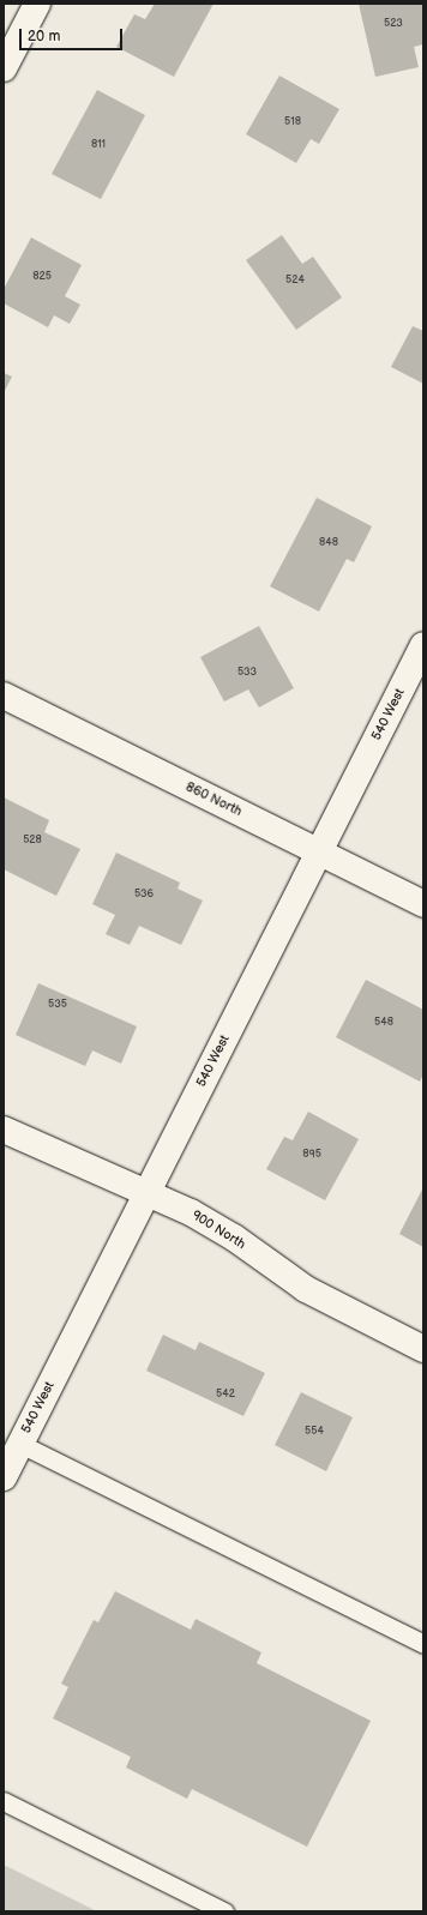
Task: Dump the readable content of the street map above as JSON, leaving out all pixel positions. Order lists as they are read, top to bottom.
{
  "streets": {
    "street": ["540 West", "860 North", "900 North"]
  },
  "crossings": [
    ["540 West", "860 North"],
    ["540 West", "900 North"]
  ],
  "house_numbers": [
    "523",
    "518",
    "811",
    "825",
    "524",
    "848",
    "533",
    "528",
    "536",
    "535",
    "548",
    "895",
    "542",
    "554"
  ],
  "scale_bar": "20 m"
}
